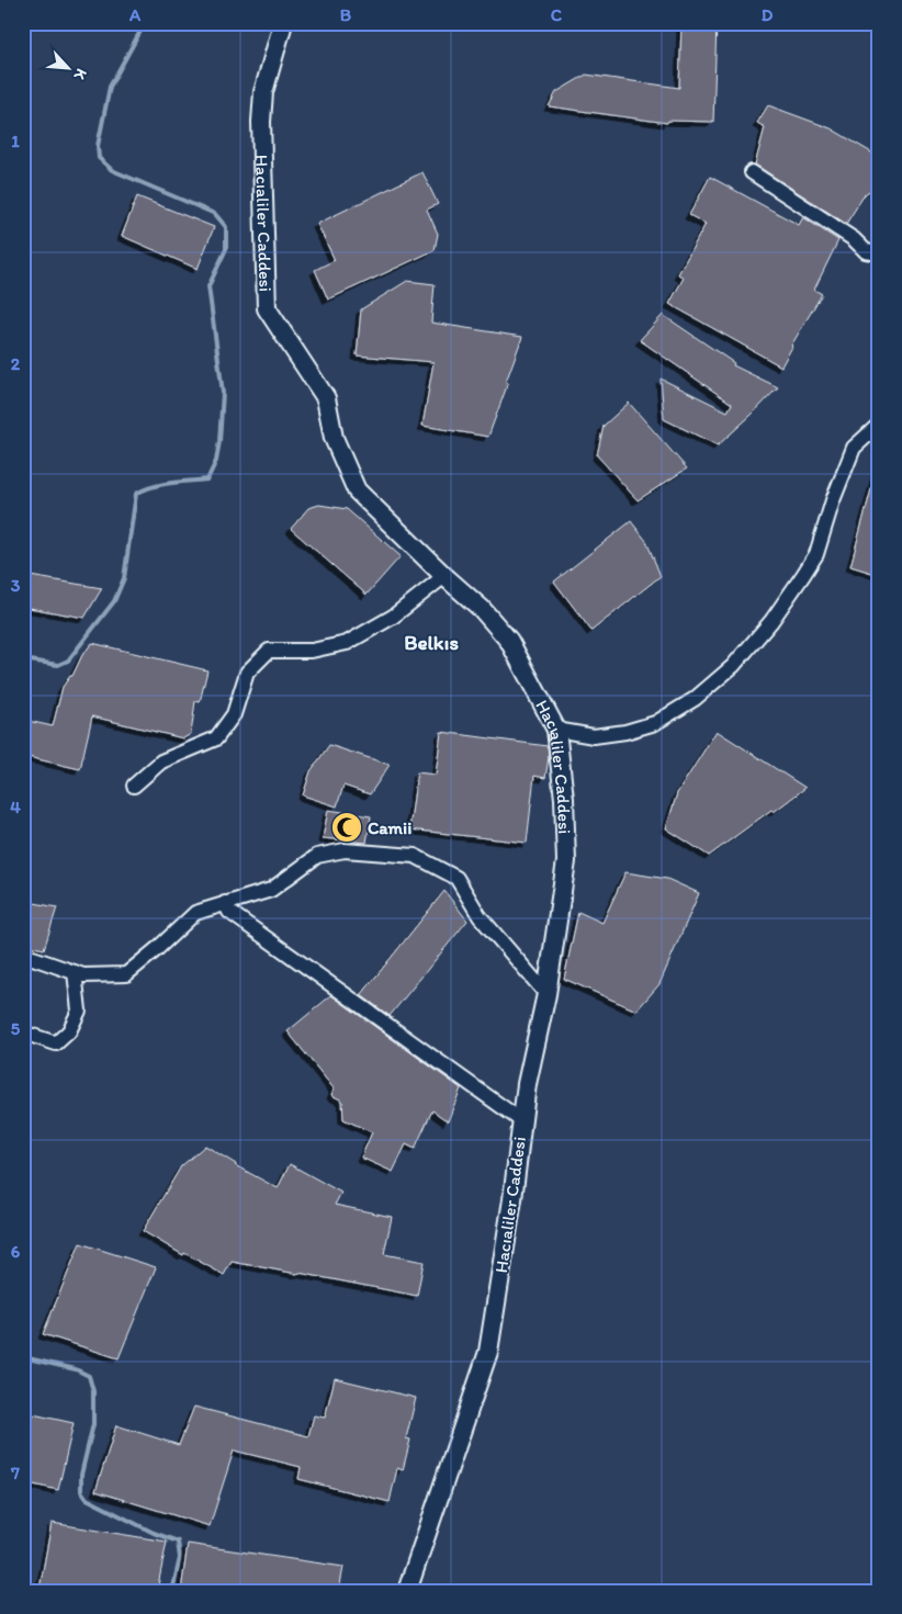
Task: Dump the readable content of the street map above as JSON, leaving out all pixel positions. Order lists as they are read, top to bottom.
{
  "streets": {
    "street": ["Hacıaliler Caddesi"]
  },
  "districts": ["Belkıs"],
  "places": {
    "mosque": ["Camii"]
  },
  "north": "bottom right",
  "grid": {
    "columns": [
      "A",
      "B",
      "C",
      "D"
    ],
    "rows": [
      "1",
      "2",
      "3",
      "4",
      "5",
      "6",
      "7"
    ]
  }
}
